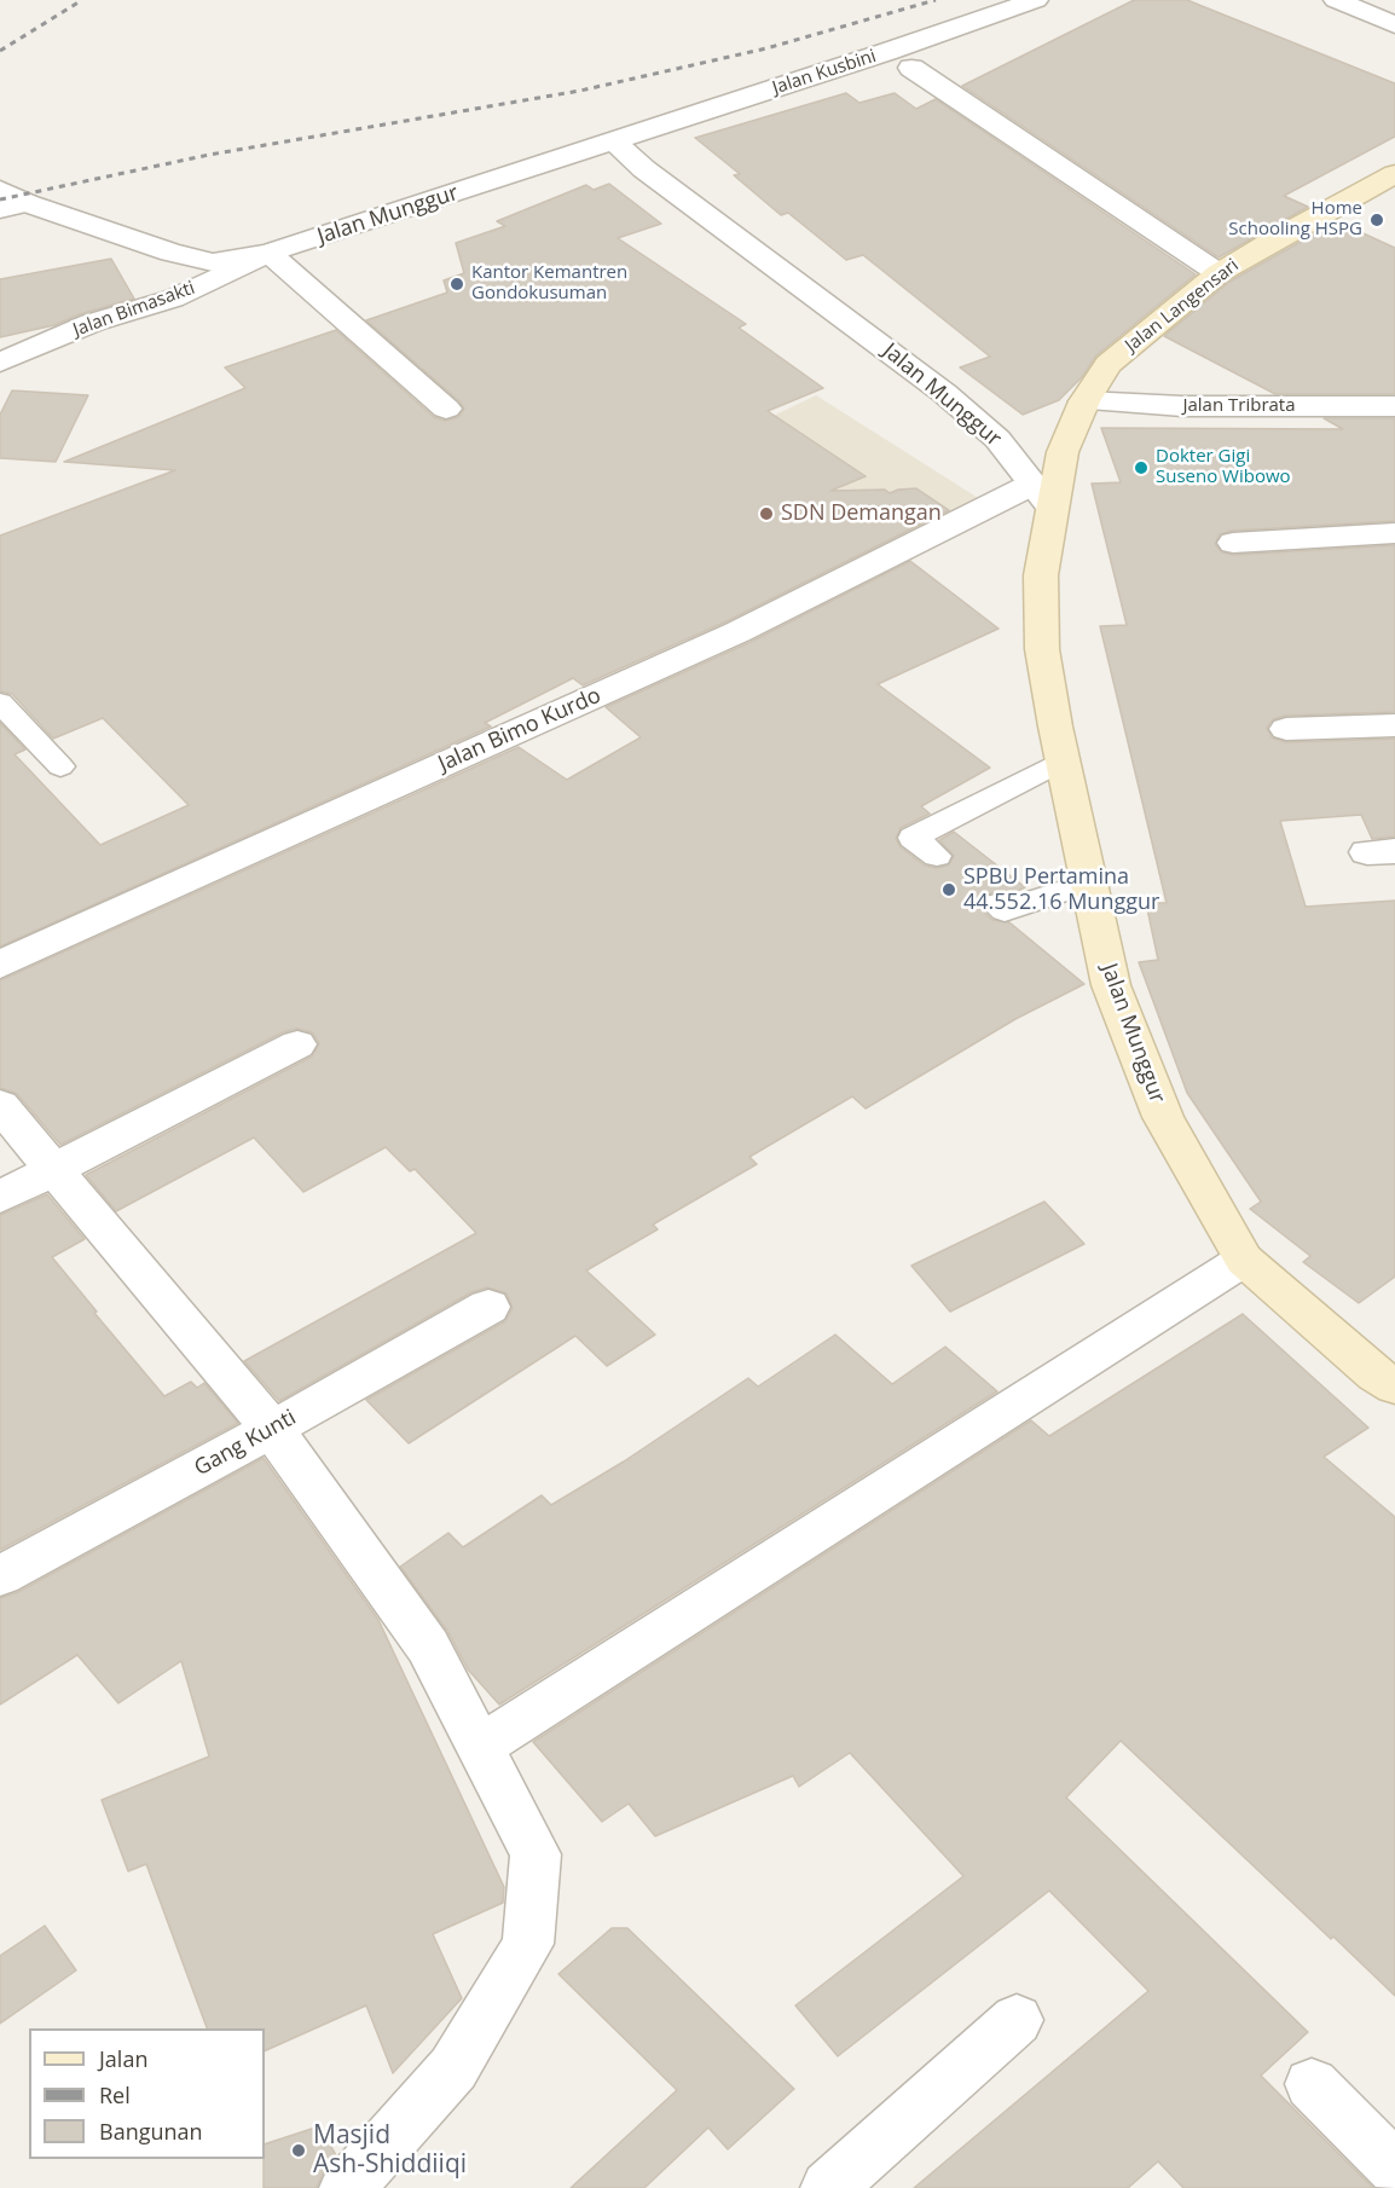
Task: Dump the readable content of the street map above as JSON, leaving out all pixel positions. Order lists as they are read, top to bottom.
{
  "streets": {
    "main road": ["Jalan Munggur", "Jalan Langensari"],
    "street": [
      "Jalan Kusbini",
      "Jalan Bimasakti",
      "Jalan Tribrata",
      "Jalan Bimo Kurdo",
      "Gang Kunti"
    ]
  },
  "crossings": [
    ["Jalan Kusbini", "Jalan Munggur"],
    ["Jalan Munggur", "Jalan Langensari"],
    ["Jalan Munggur", "Jalan Bimasakti"],
    ["Jalan Munggur", "Jalan Bimo Kurdo"],
    ["Jalan Langensari", "Jalan Tribrata"],
    ["Jalan Langensari", "Jalan Bimo Kurdo"]
  ],
  "places": [
    "Home Schooling HSPG",
    "Kantor Kemantren Gondokusuman",
    "Dokter Gigi Suseno Wibowo",
    "SDN Demangan",
    "SPBU Pertamina 44.552.16 Munggur",
    "Masjid Ash-Shiddiiqi"
  ],
  "legend": ["Jalan", "Rel", "Bangunan"]
}
